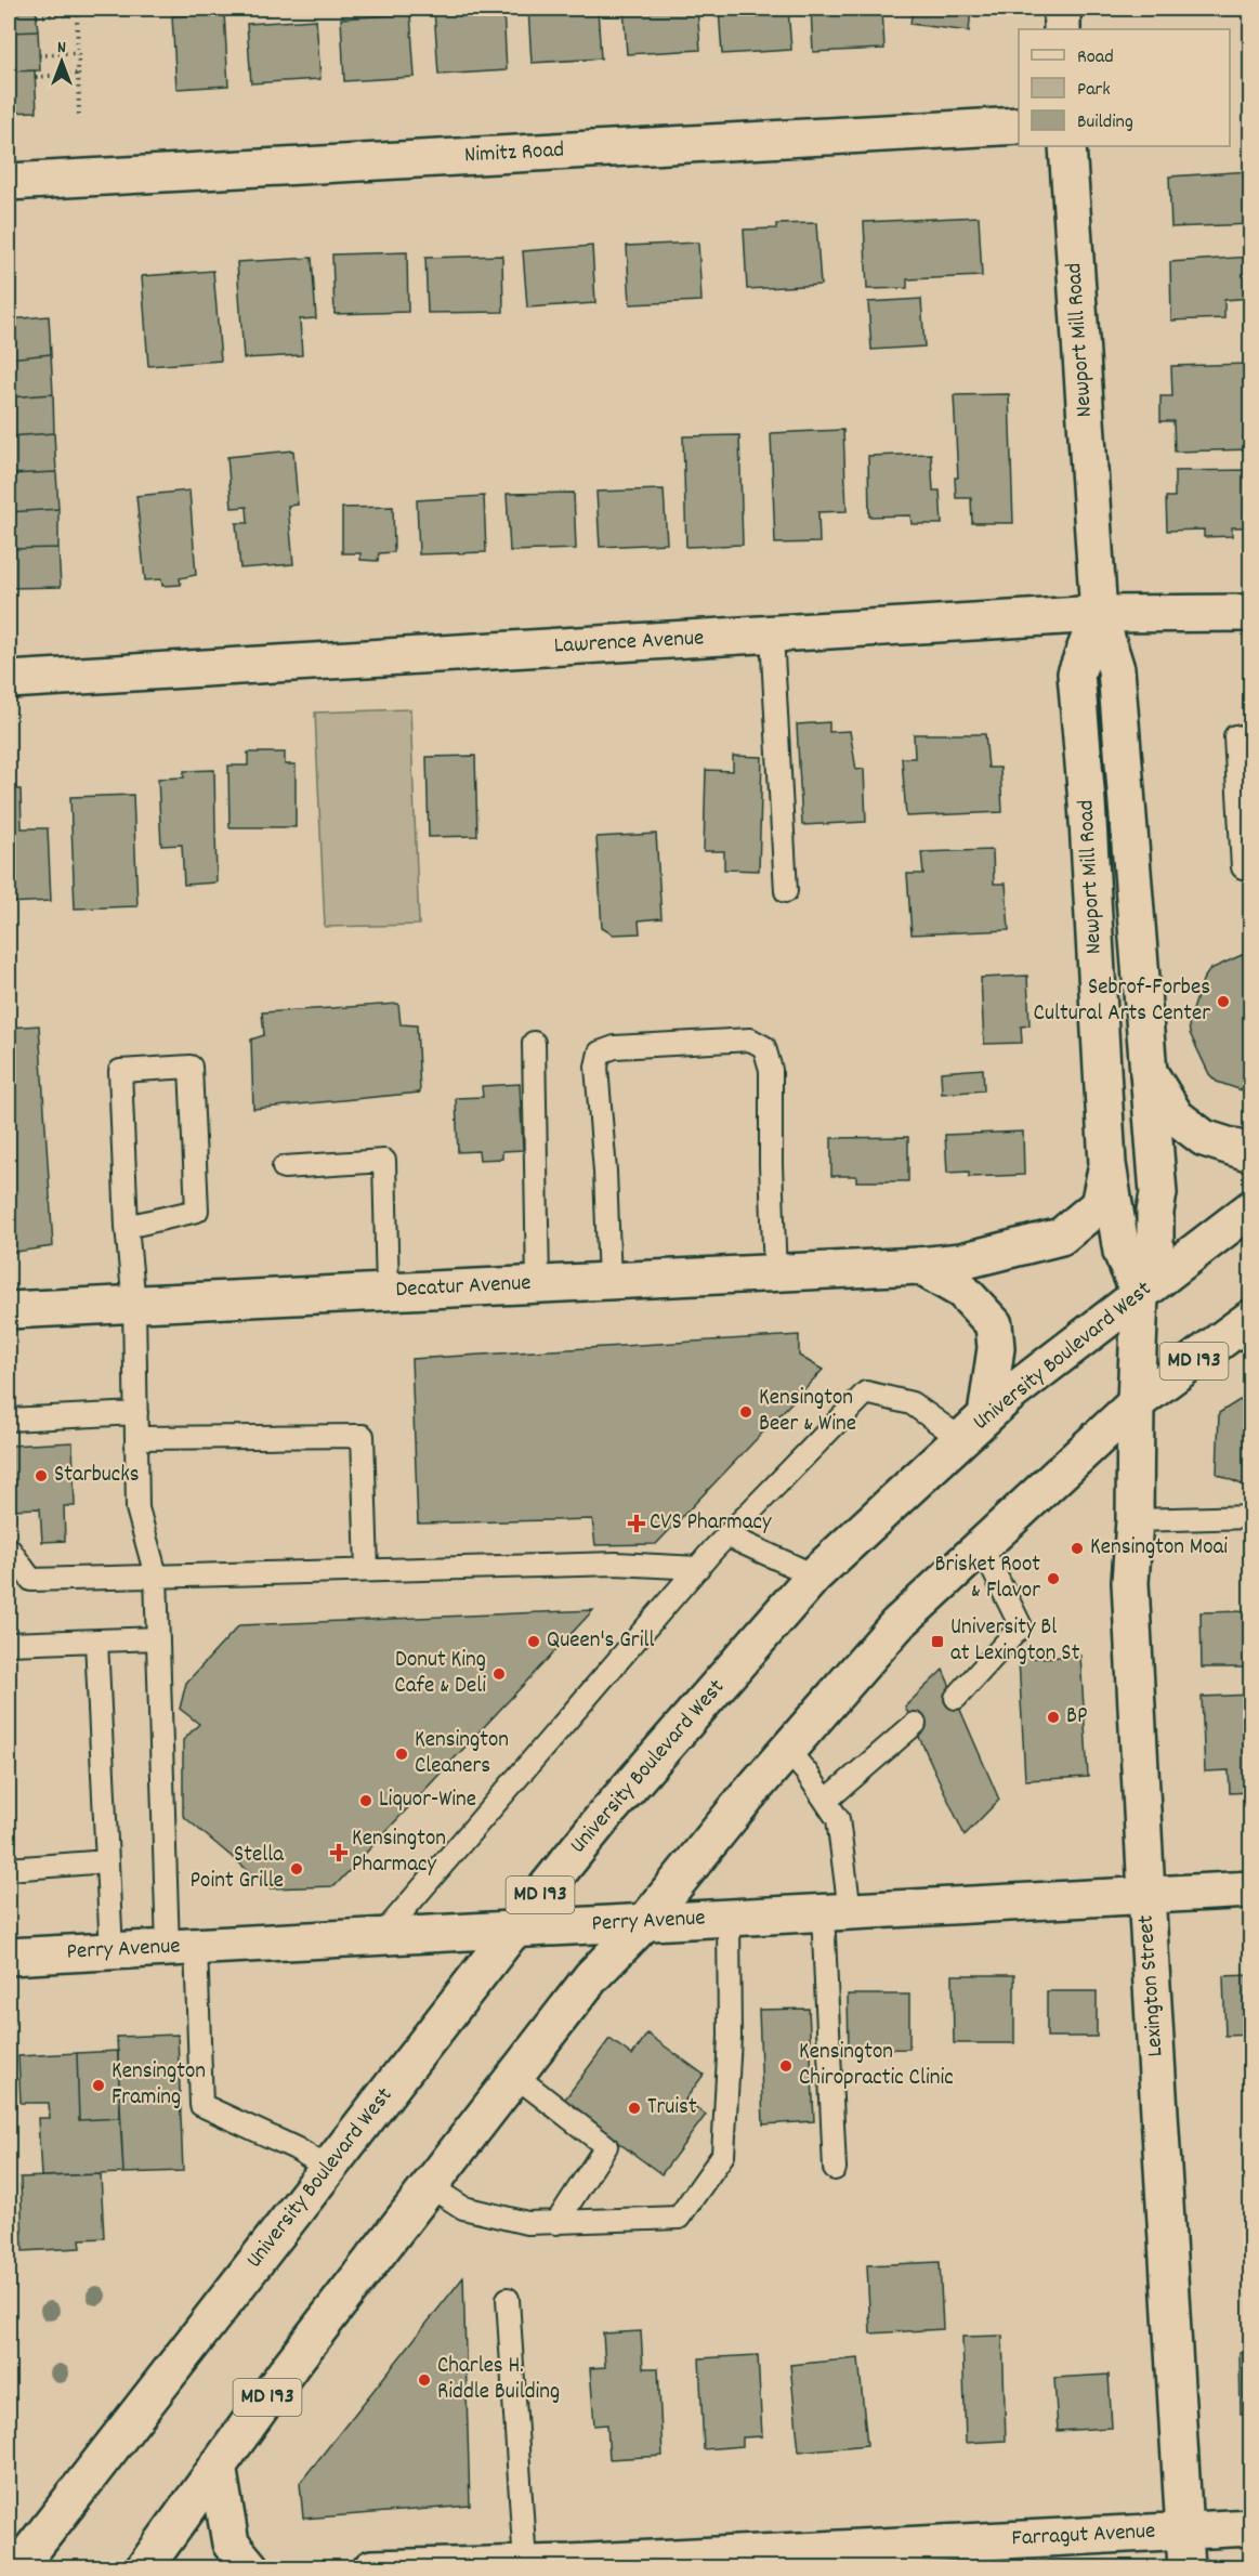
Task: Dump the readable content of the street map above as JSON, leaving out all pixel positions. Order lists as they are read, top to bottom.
{
  "streets": {
    "street": [
      "Nimitz Road",
      "Newport Mill Road",
      "Lawrence Avenue",
      "Decatur Avenue",
      "University Boulevard West",
      "MD 193",
      "Perry Avenue",
      "Lexington Street",
      "Farragut Avenue"
    ]
  },
  "crossings": [
    ["Newport Mill Road", "Lawrence Avenue"],
    ["Newport Mill Road", "Decatur Avenue"],
    ["Newport Mill Road", "University Boulevard West"],
    ["Newport Mill Road", "MD 193"],
    ["Newport Mill Road", "Lexington Street"],
    ["University Boulevard West", "Perry Avenue"],
    ["MD 193", "Perry Avenue"],
    ["MD 193", "Lexington Street"],
    ["Perry Avenue", "Lexington Street"],
    ["Lexington Street", "Farragut Avenue"]
  ],
  "places": {
    "other": [
      "Sebrof-Forbes Cultural Arts Center",
      "Kensington Beer & Wine",
      "Starbucks",
      "Kensington Moai",
      "Brisket Root & Flavor",
      "Queen's Grill",
      "Donut King Cafe & Deli",
      "BP",
      "Kensington Cleaners",
      "Liquor-Wine",
      "Stella Point Grille",
      "Kensington Chiropractic Clinic",
      "Kensington Framing",
      "Truist",
      "Charles H. Riddle Building"
    ],
    "health": ["CVS Pharmacy", "Kensington Pharmacy"],
    "transit": ["University Bl at Lexington St"]
  },
  "legend": ["Road", "Park", "Building"],
  "north": "top"
}
